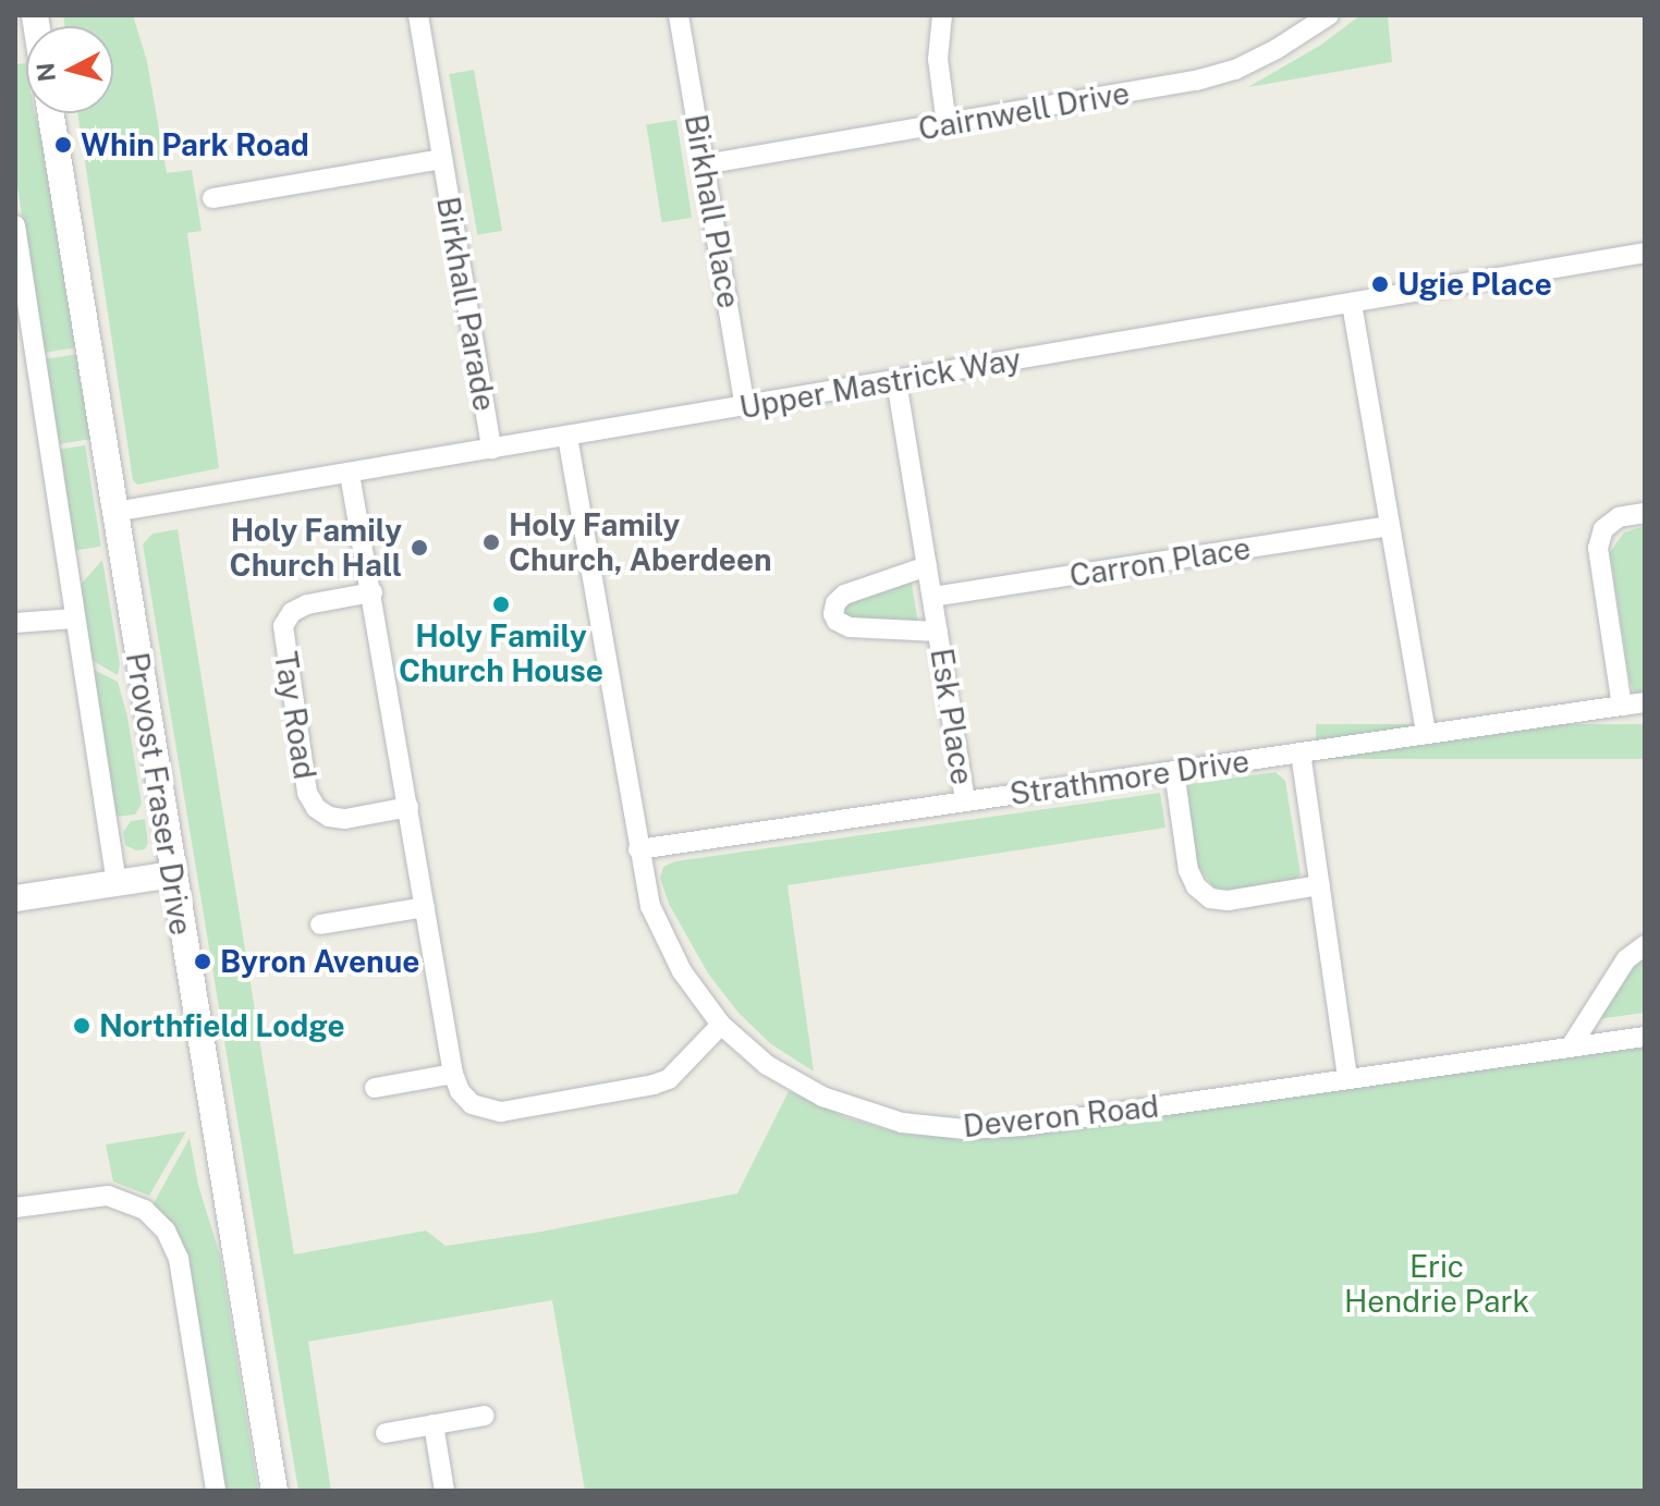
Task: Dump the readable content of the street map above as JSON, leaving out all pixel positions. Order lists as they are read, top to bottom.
{
  "streets": {
    "street": [
      "Cairnwell Drive",
      "Birkhall Place",
      "Birkhall Parade",
      "Upper Mastrick Way",
      "Carron Place",
      "Tay Road",
      "Esk Place",
      "Strathmore Drive",
      "Provost Fraser Drive",
      "Deveron Road"
    ]
  },
  "crossings": [
    ["Cairnwell Drive", "Birkhall Place"],
    ["Birkhall Place", "Upper Mastrick Way"],
    ["Birkhall Parade", "Upper Mastrick Way"],
    ["Upper Mastrick Way", "Esk Place"],
    ["Upper Mastrick Way", "Provost Fraser Drive"],
    ["Upper Mastrick Way", "Deveron Road"],
    ["Carron Place", "Esk Place"],
    ["Esk Place", "Strathmore Drive"],
    ["Strathmore Drive", "Deveron Road"]
  ],
  "parks": ["Eric Hendrie Park"],
  "places": [
    "Whin Park Road",
    "Ugie Place",
    "Holy Family Church, Aberdeen",
    "Holy Family Church Hall",
    "Holy Family Church House",
    "Byron Avenue",
    "Northfield Lodge"
  ],
  "north": "left"
}
